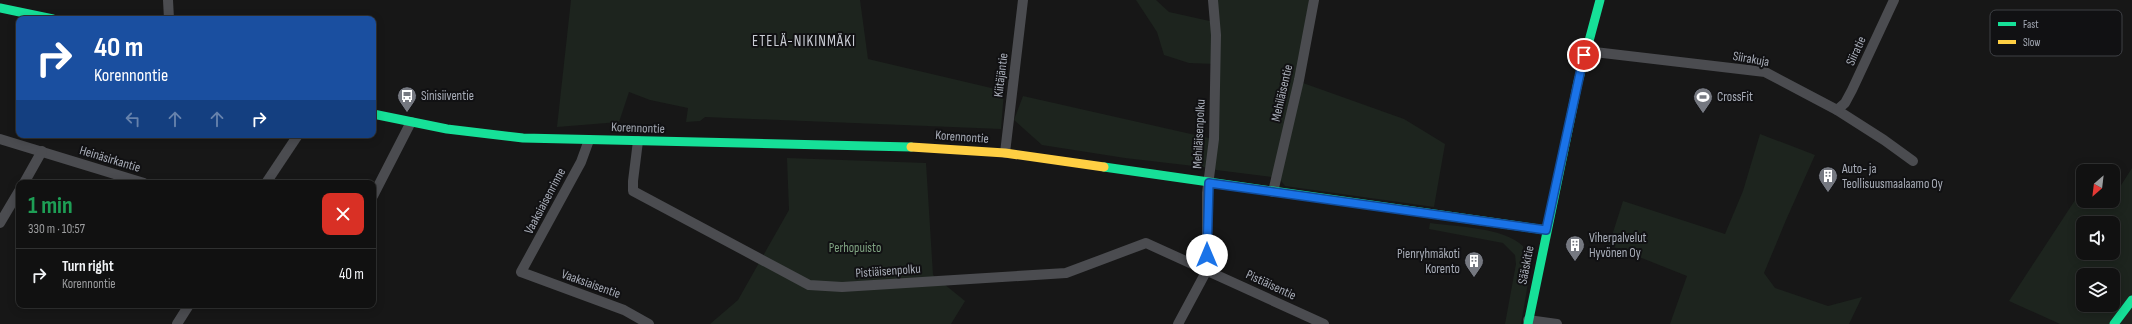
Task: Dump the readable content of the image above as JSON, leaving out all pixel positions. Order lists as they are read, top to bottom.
{
  "streets": {
    "street": [
      "Siiratie",
      "Siirakuja",
      "Kiitäjäntie",
      "Mehiläisentie",
      "Korennontie",
      "Mehiläisenpolku",
      "Heinäsirkantie",
      "Vaaksiaisenrinne",
      "Sääskitie",
      "Pistiäisenpolku",
      "Vaaksiaisentie",
      "Pistiäisentie"
    ]
  },
  "crossings": [
    ["Siiratie", "Siirakuja"],
    ["Siirakuja", "Sääskitie"],
    ["Kiitäjäntie", "Korennontie"],
    ["Mehiläisentie", "Korennontie"],
    ["Korennontie", "Mehiläisenpolku"],
    ["Korennontie", "Vaaksiaisenrinne"],
    ["Korennontie", "Sääskitie"],
    ["Korennontie", "Pistiäisenpolku"],
    ["Mehiläisenpolku", "Pistiäisenpolku"],
    ["Mehiläisenpolku", "Pistiäisentie"],
    ["Vaaksiaisenrinne", "Vaaksiaisentie"],
    ["Pistiäisenpolku", "Pistiäisentie"]
  ],
  "districts": ["ETELÄ-NIKINMÄKI"],
  "parks": ["Perhopuisto"],
  "places": {
    "bus stop": ["Sinisiiventie"],
    "sports": ["CrossFit"],
    "building": ["Auto- ja Teollisuusmaalaamo Oy", "Viherpalvelut Hyvönen Oy", "Pienryhmäkoti Korento"]
  },
  "legend": ["Fast", "Slow"],
  "north": "bottom left",
  "page": {
    "turn": ["40 m", "Korennontie"],
    "heading": ["1 min", "330 m · 10:57"],
    "list": [
      {
        "name": "Turn right",
        "note": "Korennontie",
        "value": "40 m"
      }
    ]
  }
}
